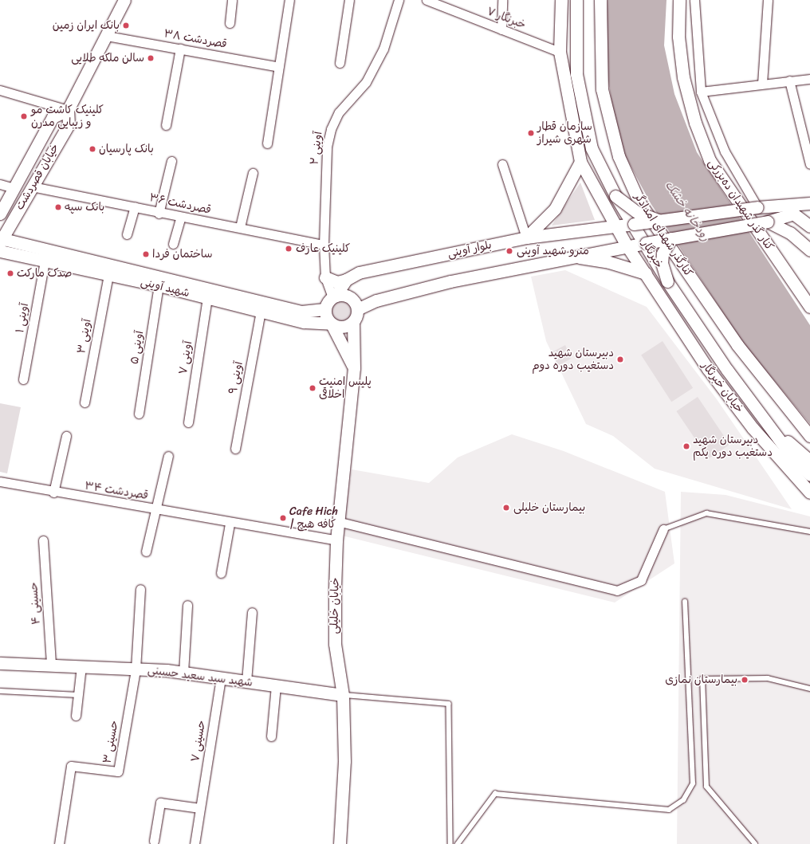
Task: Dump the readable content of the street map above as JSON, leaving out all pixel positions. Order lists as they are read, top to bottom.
{
  "streets": {
    "main road": [
      "خیابان قصردشت",
      "کنار گذر شهیدان ده‌بزرکی",
      "کنارگذر شهدای امدادگر",
      "بلوار آوینی",
      "خبرنگار",
      "شهید آوینی",
      "خیابان خبرنگار",
      "خیابان خلیلی",
      "شهید سید سعید حسینی"
    ],
    "street": [
      "۷ خبرنگار",
      "۳۸ قصردشت",
      "۲ آوینی",
      "۳۶ قصردشت",
      "۱ آوینی",
      "۳ آوینی",
      "۵ آوینی",
      "۷ آوینی",
      "۹ آوینی",
      "قصردشت ۳۴",
      "۴ حسینی",
      "۷ حسینی",
      "۳ حسینی"
    ]
  },
  "crossings": [
    ["۷ خبرنگار", "خبرنگار"],
    ["۳۸ قصردشت", "خیابان قصردشت"],
    ["۲ آوینی", "۳۶ قصردشت"],
    ["۲ آوینی", "بلوار آوینی"],
    ["۲ آوینی", "شهید آوینی"],
    ["۲ آوینی", "خیابان خلیلی"],
    ["خیابان قصردشت", "۳۶ قصردشت"],
    ["خیابان قصردشت", "شهید آوینی"],
    ["بلوار آوینی", "خبرنگار"],
    ["بلوار آوینی", "شهید آوینی"],
    ["بلوار آوینی", "خیابان خلیلی"],
    ["خبرنگار", "خیابان خبرنگار"],
    ["شهید آوینی", "۱ آوینی"],
    ["شهید آوینی", "۳ آوینی"],
    ["شهید آوینی", "۵ آوینی"],
    ["شهید آوینی", "۷ آوینی"],
    ["شهید آوینی", "۹ آوینی"],
    ["شهید آوینی", "خیابان خلیلی"],
    ["قصردشت ۳۴", "خیابان خلیلی"],
    ["۴ حسینی", "شهید سید سعید حسینی"],
    ["خیابان خلیلی", "شهید سید سعید حسینی"],
    ["شهید سید سعید حسینی", "۷ حسینی"],
    ["شهید سید سعید حسینی", "۳ حسینی"]
  ],
  "water": ["رودخانه خشک"],
  "places": [
    "بانک ایران زمین",
    "سالن ملکه طلایی",
    "کلینیک کاشت مو و زیبایی مدرن",
    "سازمان قطار شهری شیراز",
    "بانک پارسیان",
    "بانک سپه",
    "کلینیک عارف",
    "مترو شهید آوینی",
    "ساختمان فردا",
    "صدک مارکت",
    "دبیرستان شهید دستغیب دوره دوم",
    "پلیس امنیت اخلاقی",
    "دبیرستان شهید دستغیب دوره یکم",
    "بیمارستان خلیلی",
    "Cafe Hich | کافه هیچ",
    "بیمارستان نمازی"
  ]
}
